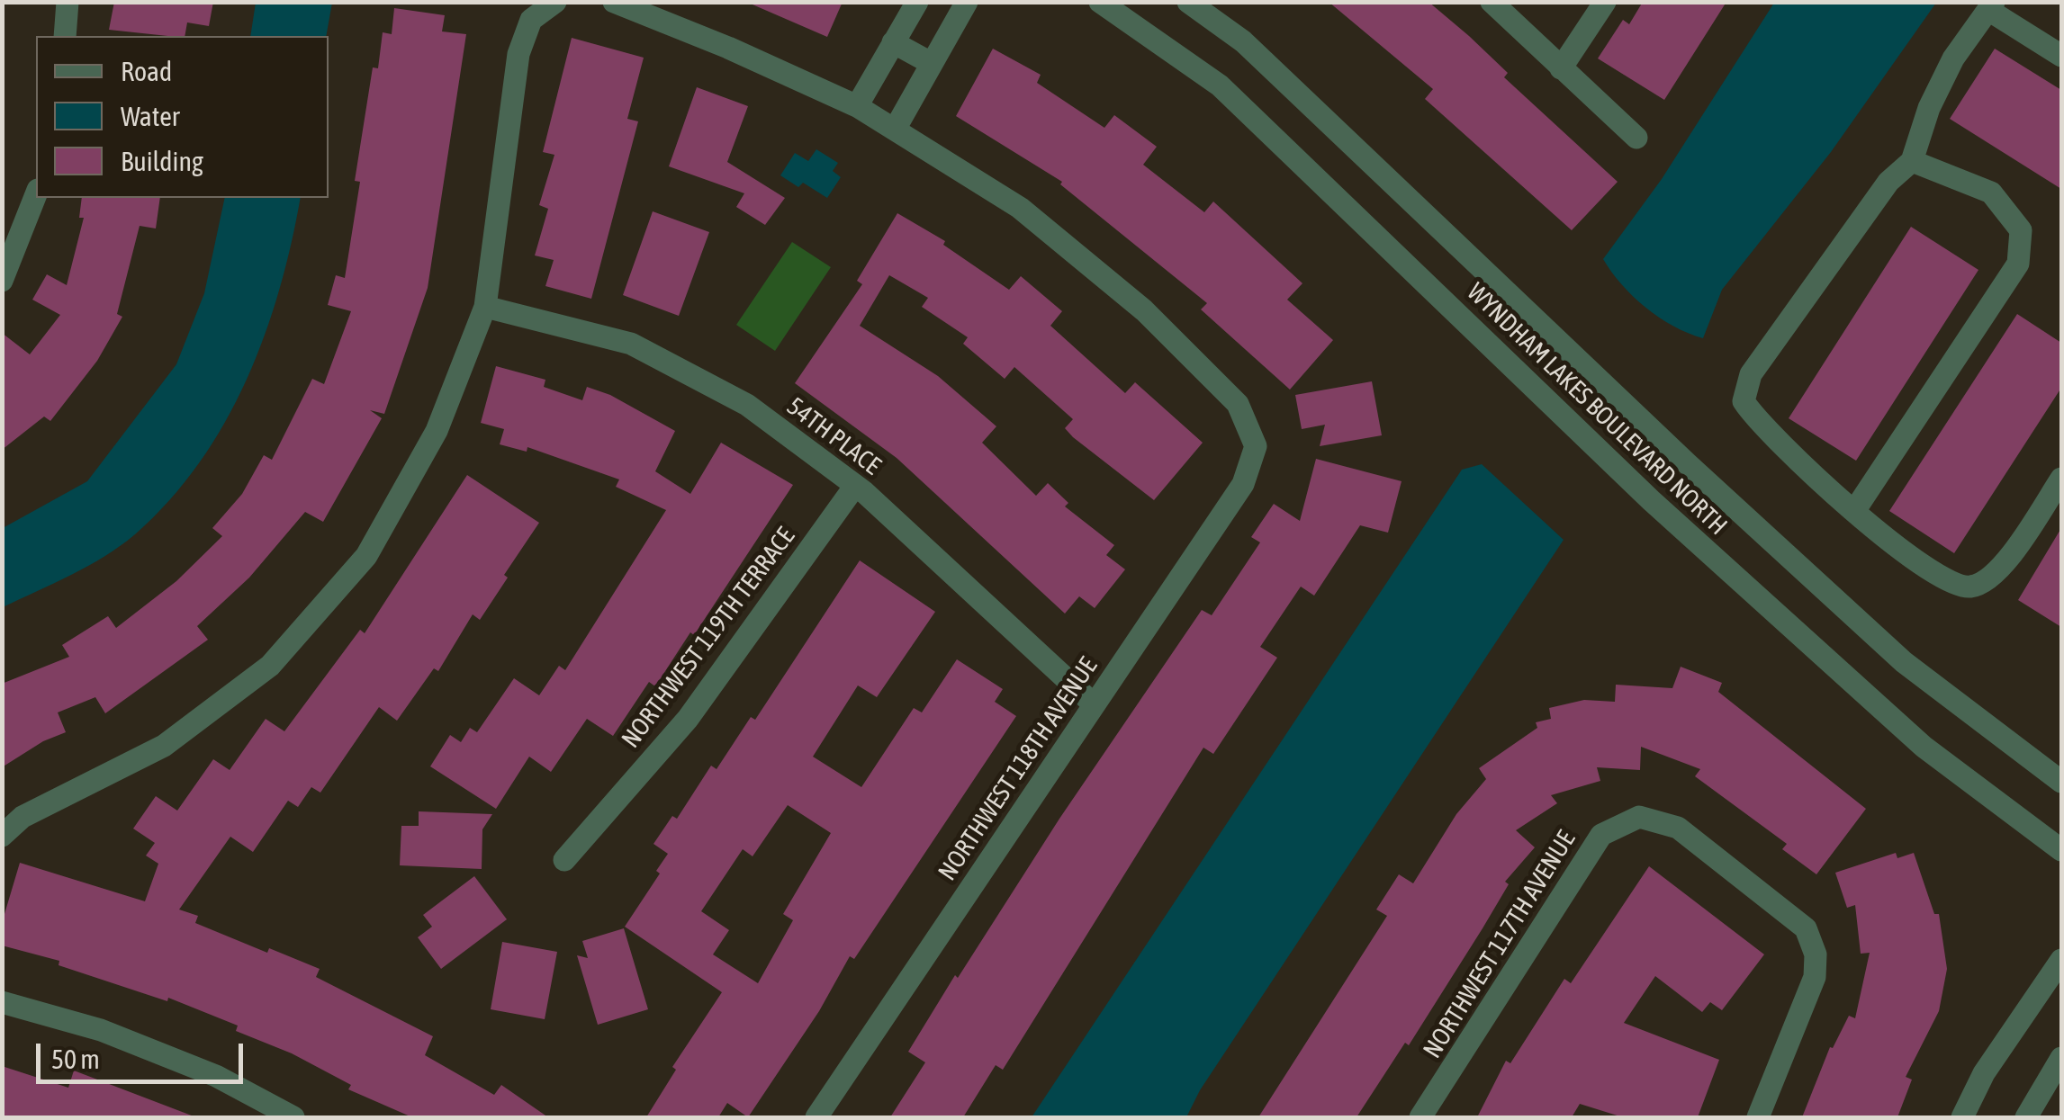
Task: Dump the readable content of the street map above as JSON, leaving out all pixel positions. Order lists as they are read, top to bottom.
{
  "streets": {
    "street": [
      "WYNDHAM LAKES BOULEVARD NORTH",
      "54TH PLACE",
      "NORTHWEST 119TH TERRACE",
      "NORTHWEST 118TH AVENUE",
      "NORTHWEST 117TH AVENUE"
    ]
  },
  "crossings": [
    ["54TH PLACE", "NORTHWEST 119TH TERRACE"],
    ["54TH PLACE", "NORTHWEST 118TH AVENUE"]
  ],
  "legend": ["Road", "Water", "Building"],
  "scale_bar": "50 m"
}
